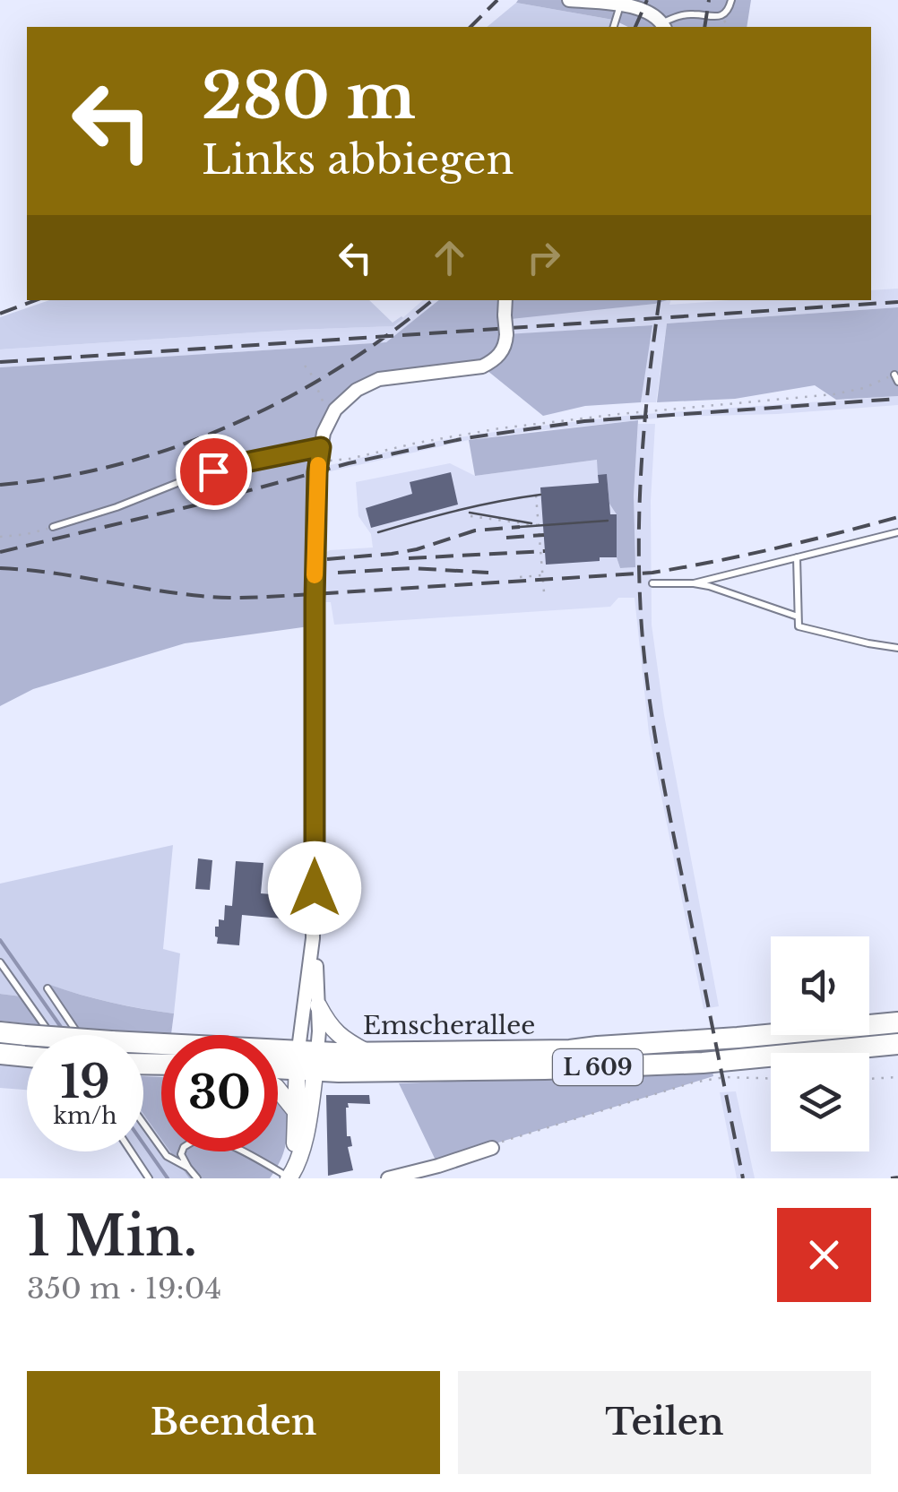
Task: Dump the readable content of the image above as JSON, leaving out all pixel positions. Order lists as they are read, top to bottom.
{
  "streets": {
    "main road": ["Emscherallee", "L 609"]
  },
  "page": {
    "turn": ["280 m", "Links abbiegen"],
    "speed": "19 km/h",
    "limit": "30",
    "heading": ["1 Min.", "350 m · 19:04"],
    "buttons": ["Beenden", "Teilen"]
  }
}
